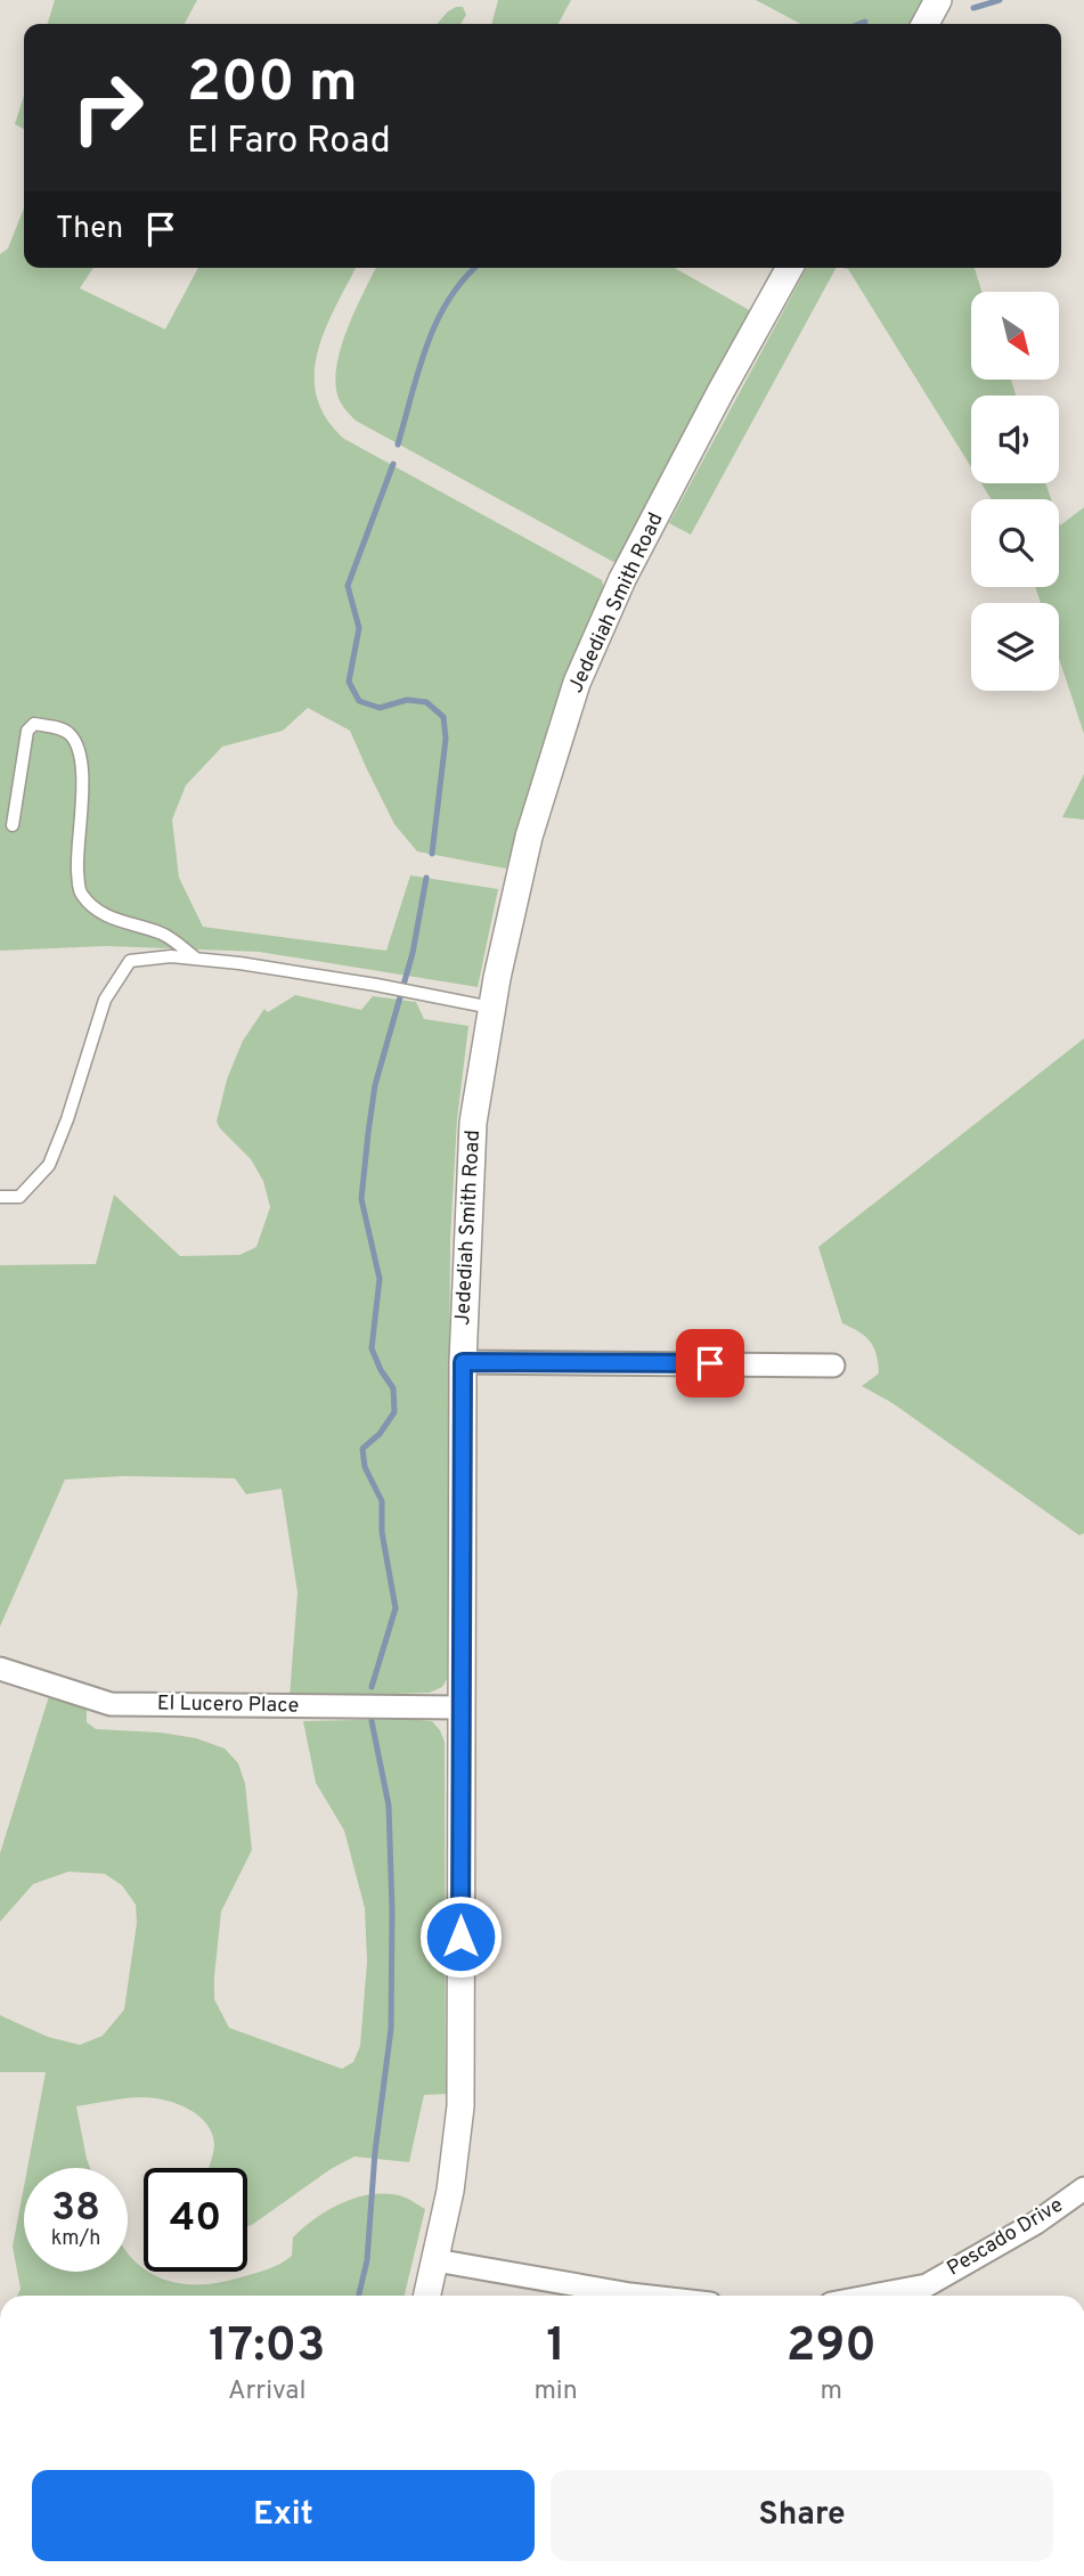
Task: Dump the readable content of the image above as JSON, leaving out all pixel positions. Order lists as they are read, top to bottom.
{
  "streets": {
    "street": ["Jedediah Smith Road", "El Lucero Place", "Pescado Drive"]
  },
  "crossings": [
    ["Jedediah Smith Road", "El Lucero Place"]
  ],
  "north": "bottom right",
  "page": {
    "turn": ["200 m", "El Faro Road"],
    "then": "Then",
    "speed": "38 km/h",
    "limit": "40",
    "eta": [
      "17:03",
      "Arrival",
      "1",
      "min",
      "290",
      "m"
    ],
    "buttons": ["Exit", "Share"]
  }
}
